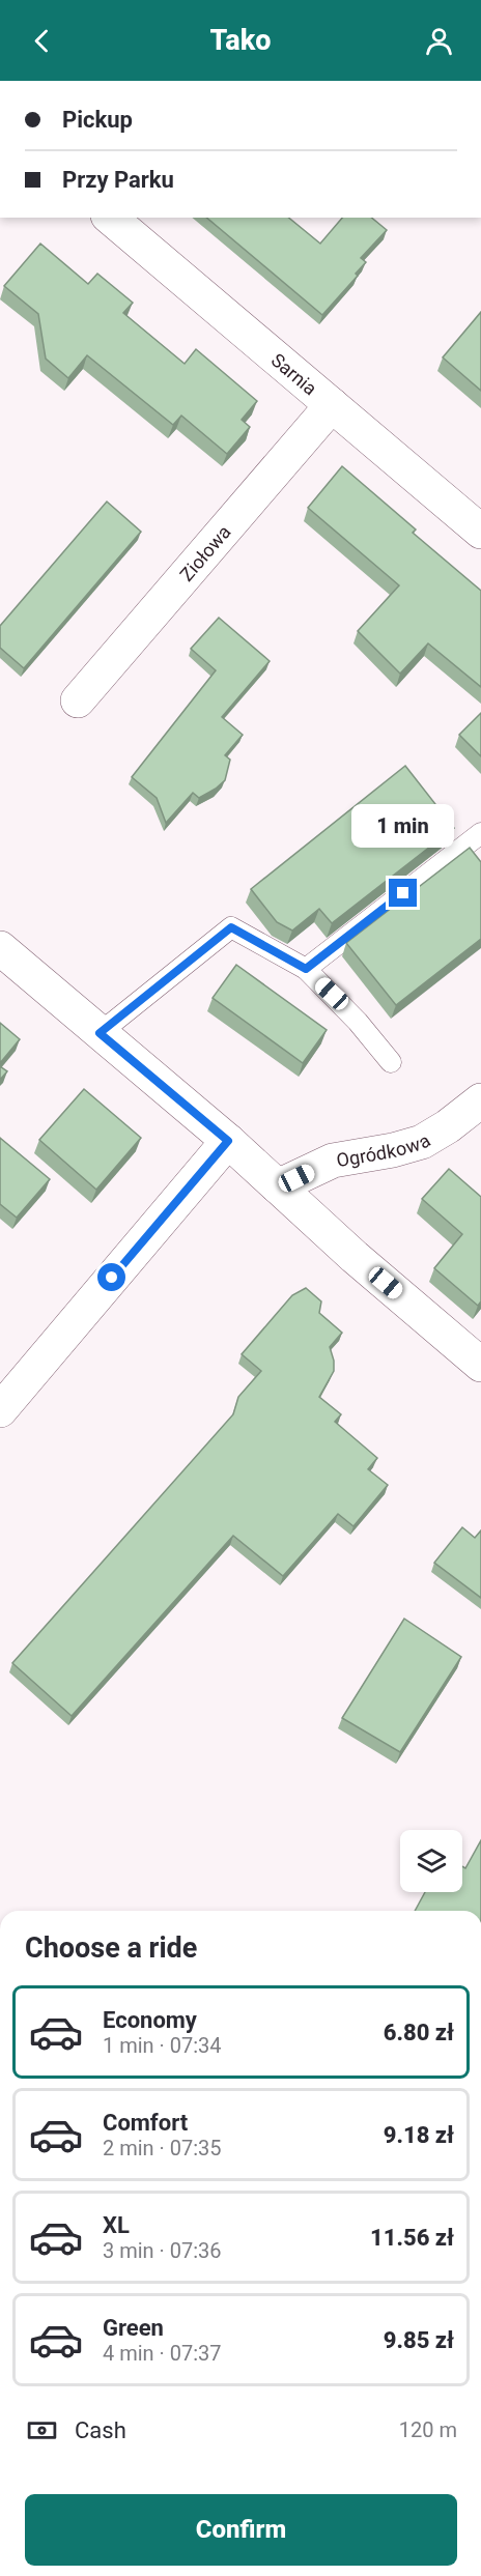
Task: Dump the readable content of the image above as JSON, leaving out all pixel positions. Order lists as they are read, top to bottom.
{
  "streets": {
    "street": ["Sarnia", "Ziołowa", "Ogródkowa"]
  },
  "crossings": [
    ["Sarnia", "Ziołowa"]
  ],
  "page": {
    "header": "Tako",
    "banner": ["Pickup", "Przy Parku"],
    "bubble": "1 min",
    "heading": "Choose a ride",
    "list": [
      {
        "name": "Economy",
        "note": "1 min · 07:34",
        "value": "6.80 zł"
      },
      {
        "name": "Comfort",
        "note": "2 min · 07:35",
        "value": "9.18 zł"
      },
      {
        "name": "XL",
        "note": "3 min · 07:36",
        "value": "11.56 zł"
      },
      {
        "name": "Green",
        "note": "4 min · 07:37",
        "value": "9.85 zł"
      }
    ],
    "pay": ["Cash", "120 m"],
    "buttons": "Confirm"
  }
}
